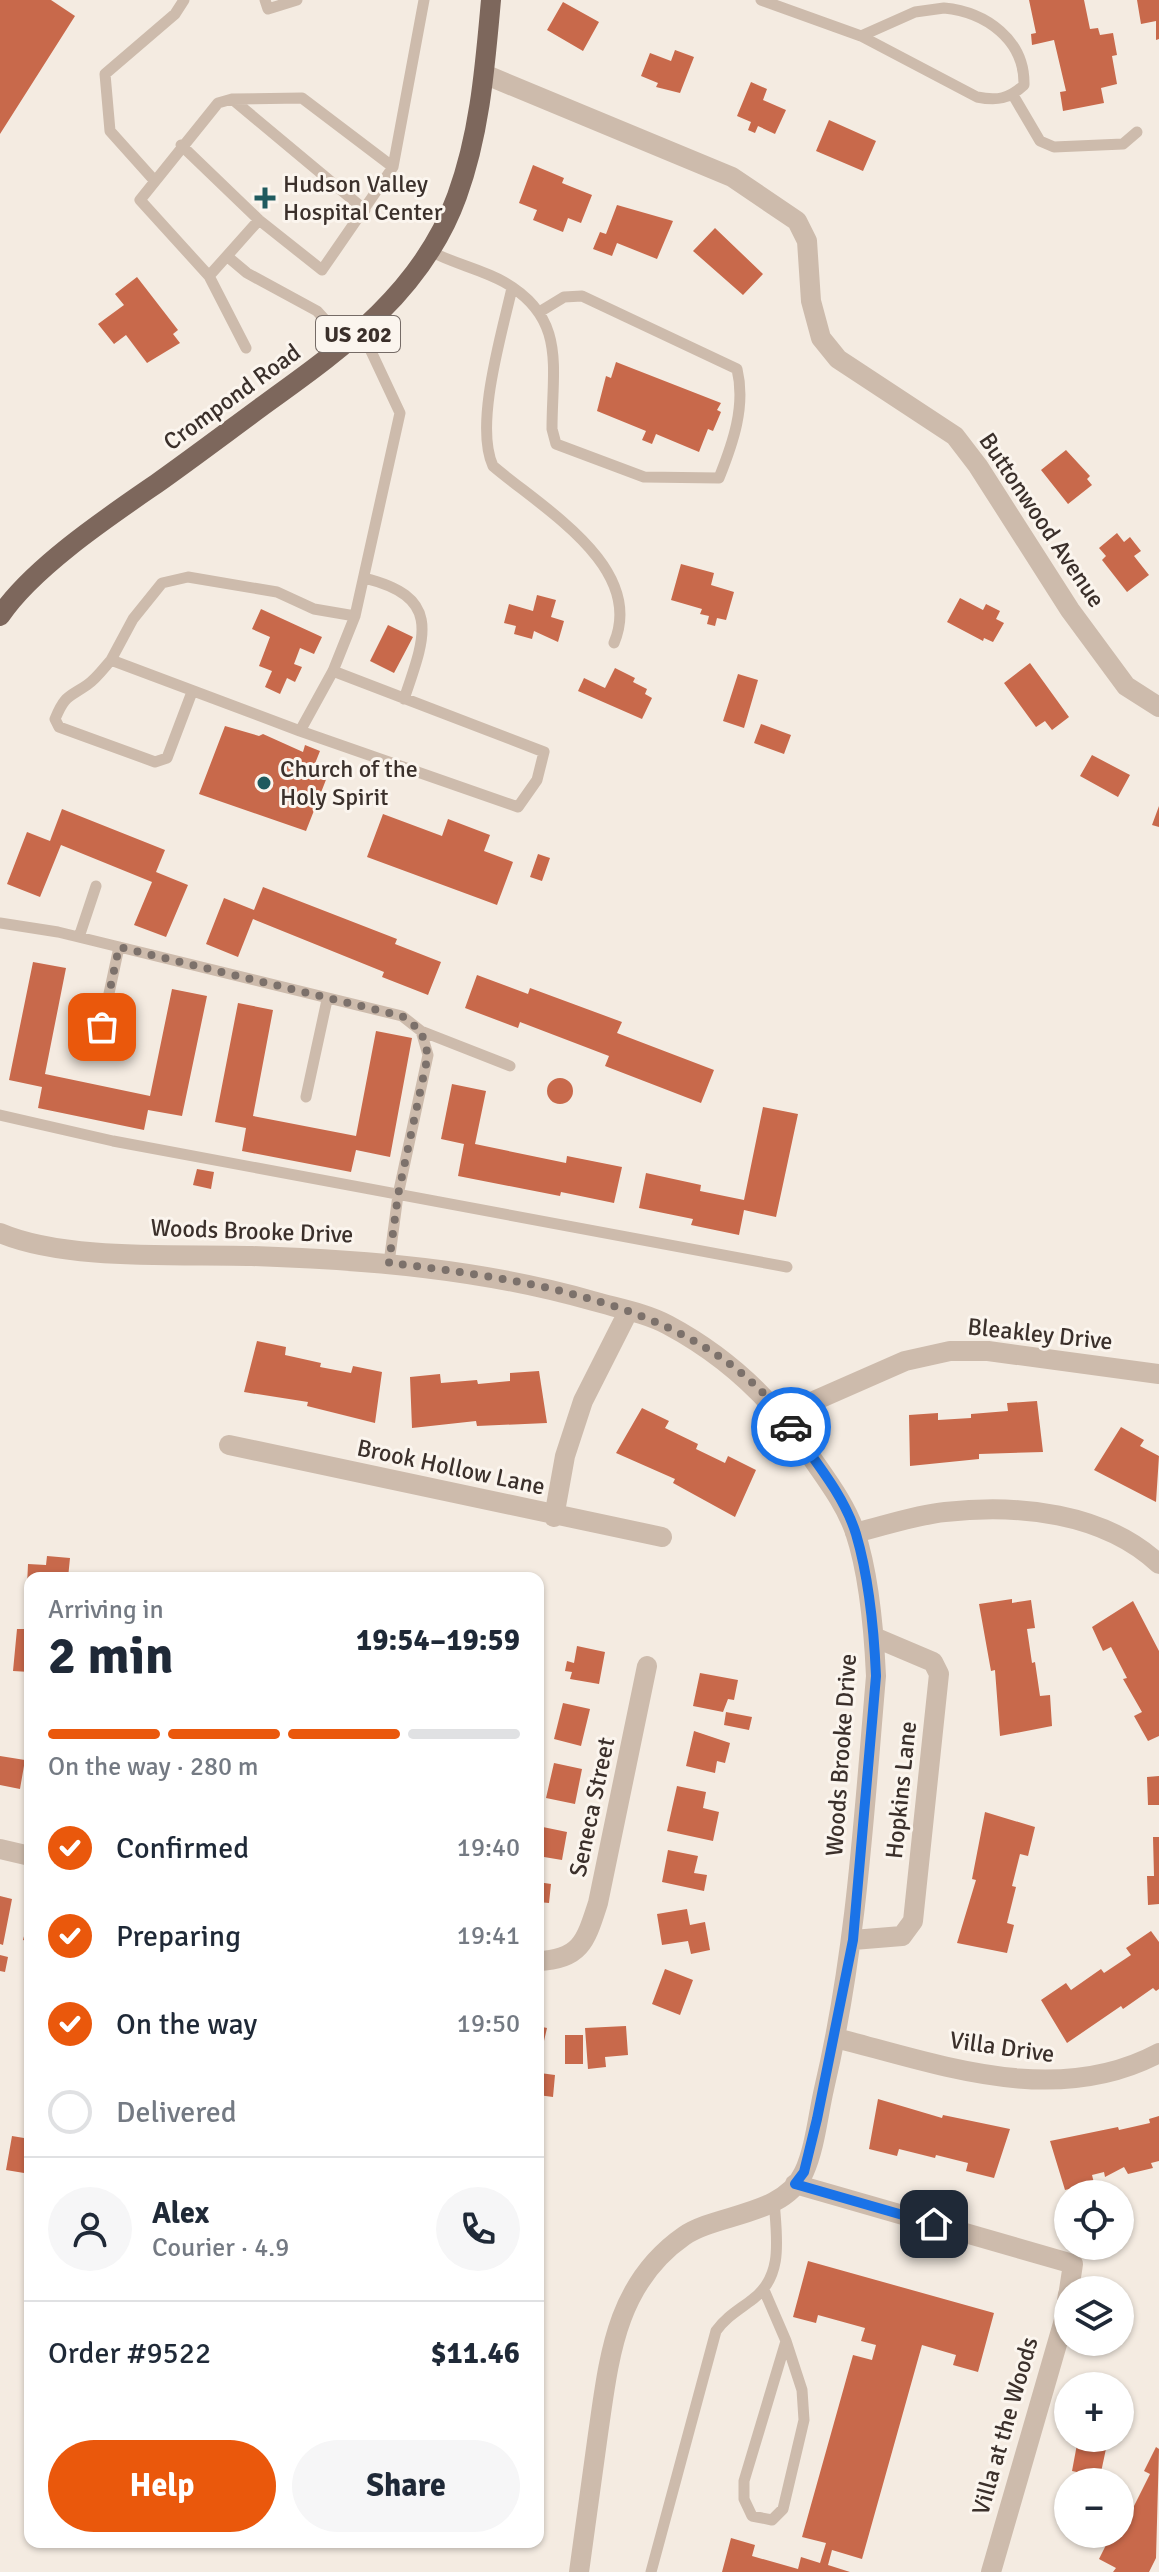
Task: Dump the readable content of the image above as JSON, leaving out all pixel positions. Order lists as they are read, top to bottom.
{
  "streets": {
    "main road": ["US 202", "Crompond Road"],
    "street": [
      "Buttonwood Avenue",
      "Woods Brooke Drive",
      "Bleakley Drive",
      "Brook Hollow Lane",
      "Hopkins Lane",
      "Seneca Street",
      "Villa Drive",
      "Villa at the Woods"
    ]
  },
  "crossings": [
    ["Crompond Road", "Buttonwood Avenue"],
    ["Woods Brooke Drive", "Bleakley Drive"],
    ["Woods Brooke Drive", "Hopkins Lane"],
    ["Woods Brooke Drive", "Villa Drive"],
    ["Woods Brooke Drive", "Villa at the Woods"]
  ],
  "places": {
    "health": ["Hudson Valley Hospital Center"],
    "other": ["Church of the Holy Spirit"]
  },
  "page": {
    "heading": ["2 min", "Arriving in", "19:54–19:59"],
    "panel": [
      "Alex",
      "Courier · 4.9",
      "Order #9522",
      "$11.46"
    ],
    "bar": "On the way · 280 m",
    "list": [
      ["Confirmed", "19:40"],
      ["Preparing", "19:41"],
      ["On the way", "19:50"],
      "Delivered"
    ],
    "map_buttons": ["+", "−"],
    "buttons": ["Help", "Share"]
  }
}
